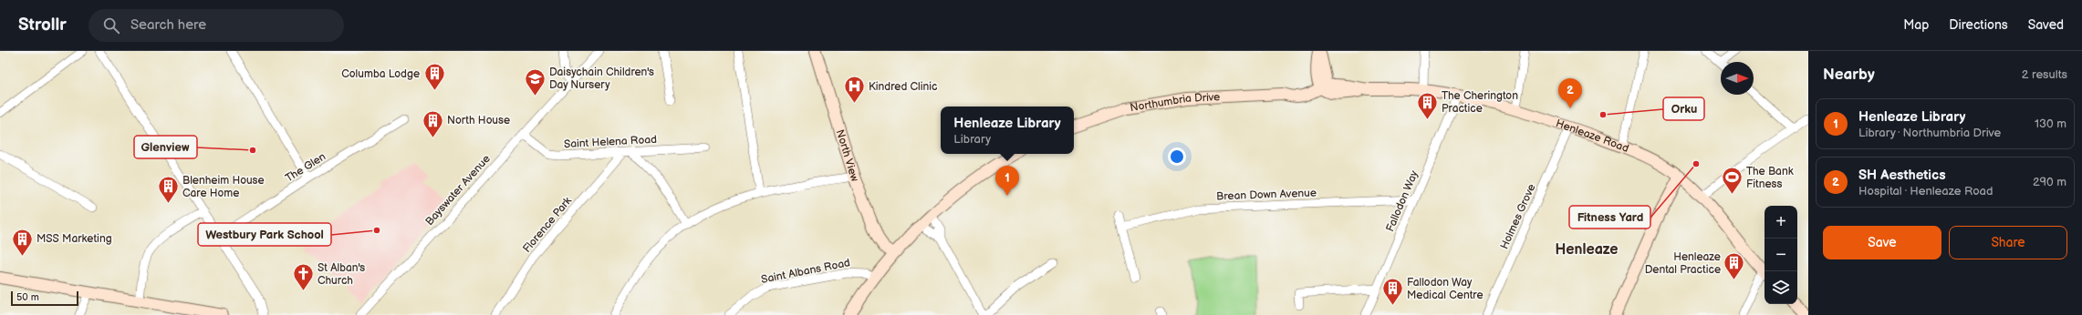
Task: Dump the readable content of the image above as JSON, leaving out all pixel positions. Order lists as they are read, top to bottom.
{
  "streets": {
    "main road": ["Northumbria Drive", "Henleaze Road", "North View"],
    "street": [
      "Saint Helena Road",
      "The Glen",
      "Bayswater Avenue",
      "Brean Down Avenue",
      "Fallodon Way",
      "Holmes Grove",
      "Florence Park",
      "Saint Albans Road"
    ]
  },
  "crossings": [
    ["Northumbria Drive", "Henleaze Road"],
    ["Henleaze Road", "Fallodon Way"],
    ["Henleaze Road", "Holmes Grove"],
    ["Saint Helena Road", "Bayswater Avenue"],
    ["Saint Helena Road", "Florence Park"],
    ["Brean Down Avenue", "Fallodon Way"]
  ],
  "districts": ["Henleaze"],
  "places": {
    "building": [
      "Columba Lodge",
      "The Cherington Practice",
      "North House",
      "Blenheim House Care Home",
      "MSS Marketing",
      "Henleaze Dental Practice",
      "Fallodon Way Medical Centre"
    ],
    "school or university": ["Daisychain Children's Day Nursery"],
    "hospital": ["Kindred Clinic"],
    "other": [
      "Orku",
      "Glenview",
      "Fitness Yard",
      "Westbury Park School"
    ],
    "sports": ["The Bank Fitness"],
    "church": ["St Alban's Church"]
  },
  "scale_bar": "50 m",
  "north": "right",
  "page": {
    "header": "Strollr",
    "search": "Search here",
    "nav": ["Map", "Directions", "Saved"],
    "heading": ["Nearby", "2 results"],
    "pins": ["2", "1"],
    "list": [
      {
        "mark": "1",
        "name": "Henleaze Library",
        "note": "Library · Northumbria Drive",
        "value": "130 m"
      },
      {
        "mark": "2",
        "name": "SH Aesthetics",
        "note": "Hospital · Henleaze Road",
        "value": "290 m"
      }
    ],
    "popup": ["Henleaze Library", "Library"],
    "map_buttons": ["+", "−"],
    "buttons": ["Save", "Share"],
    "scale": "50 m"
  }
}
